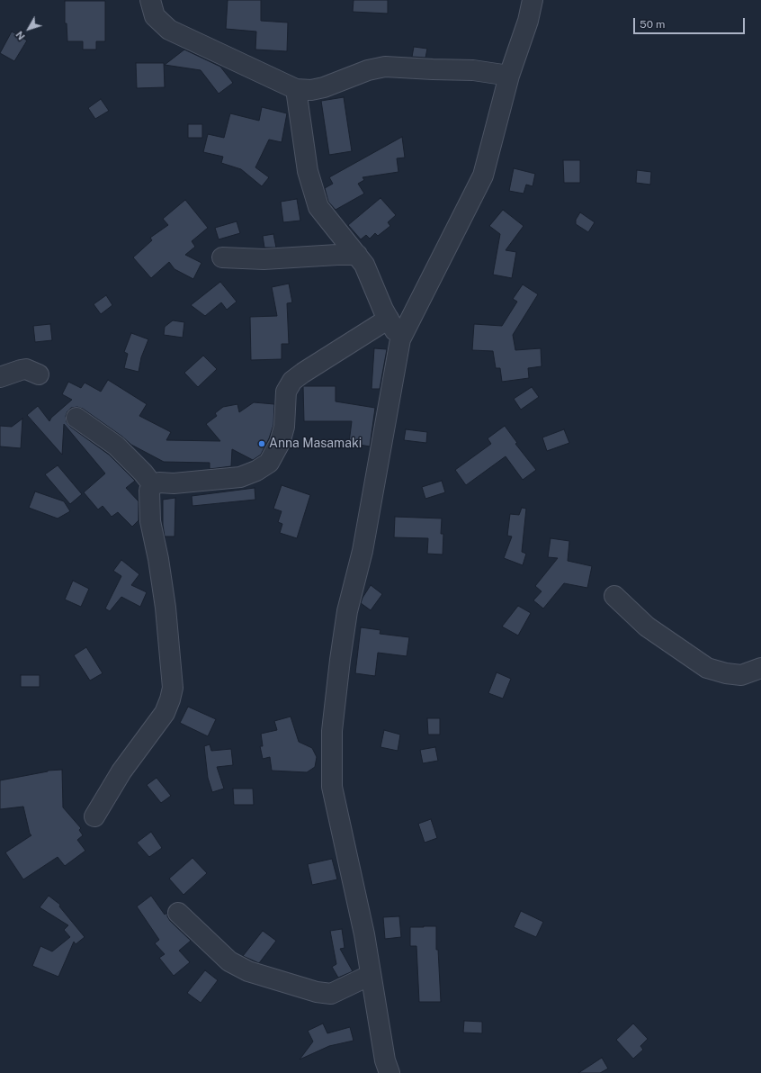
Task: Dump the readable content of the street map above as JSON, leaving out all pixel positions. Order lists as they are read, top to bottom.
{
  "places": ["Anna Masamaki"],
  "scale_bar": "50 m",
  "north": "bottom left"
}
